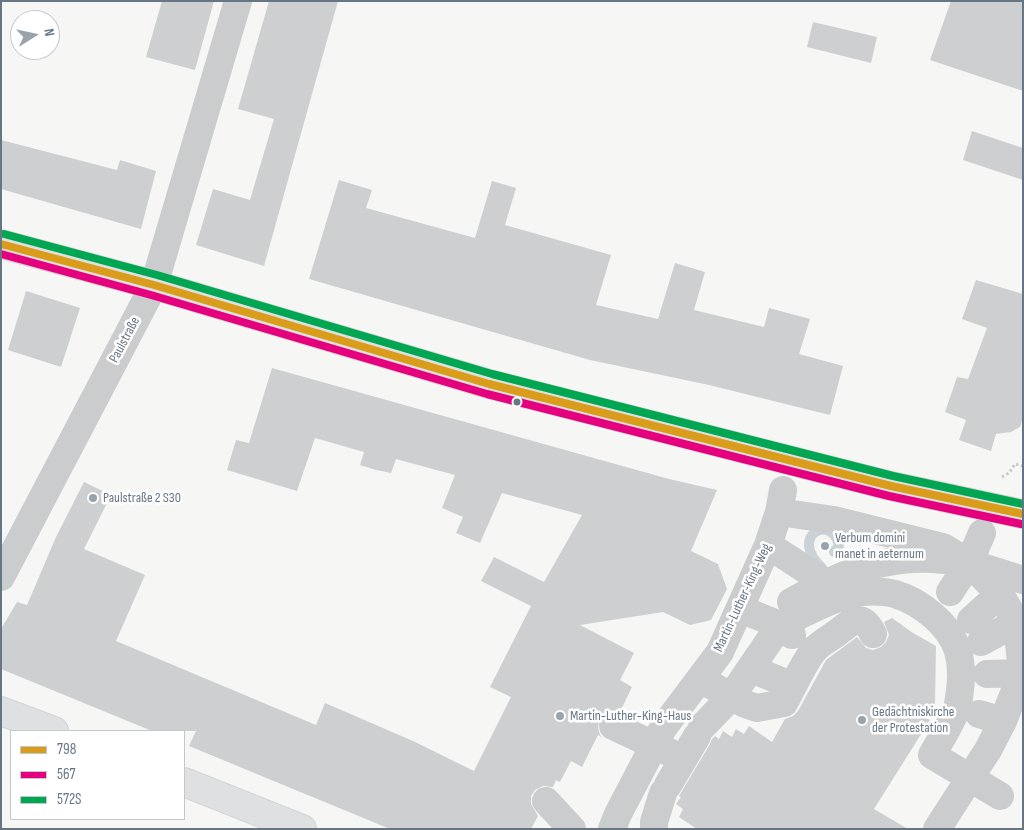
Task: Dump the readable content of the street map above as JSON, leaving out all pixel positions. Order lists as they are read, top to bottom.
{
  "streets": {
    "street": ["Paulstraße", "Martin-Luther-King-Weg"]
  },
  "places": [
    "Paulstraße 2 S30",
    "Verbum domini manet in aeternum",
    "Martin-Luther-King-Haus",
    "Gedächtniskirche der Protestation"
  ],
  "lines": ["transit line 572S", "transit line 798", "transit line 567"],
  "legend": ["798", "567", "572S"],
  "north": "right"
}
